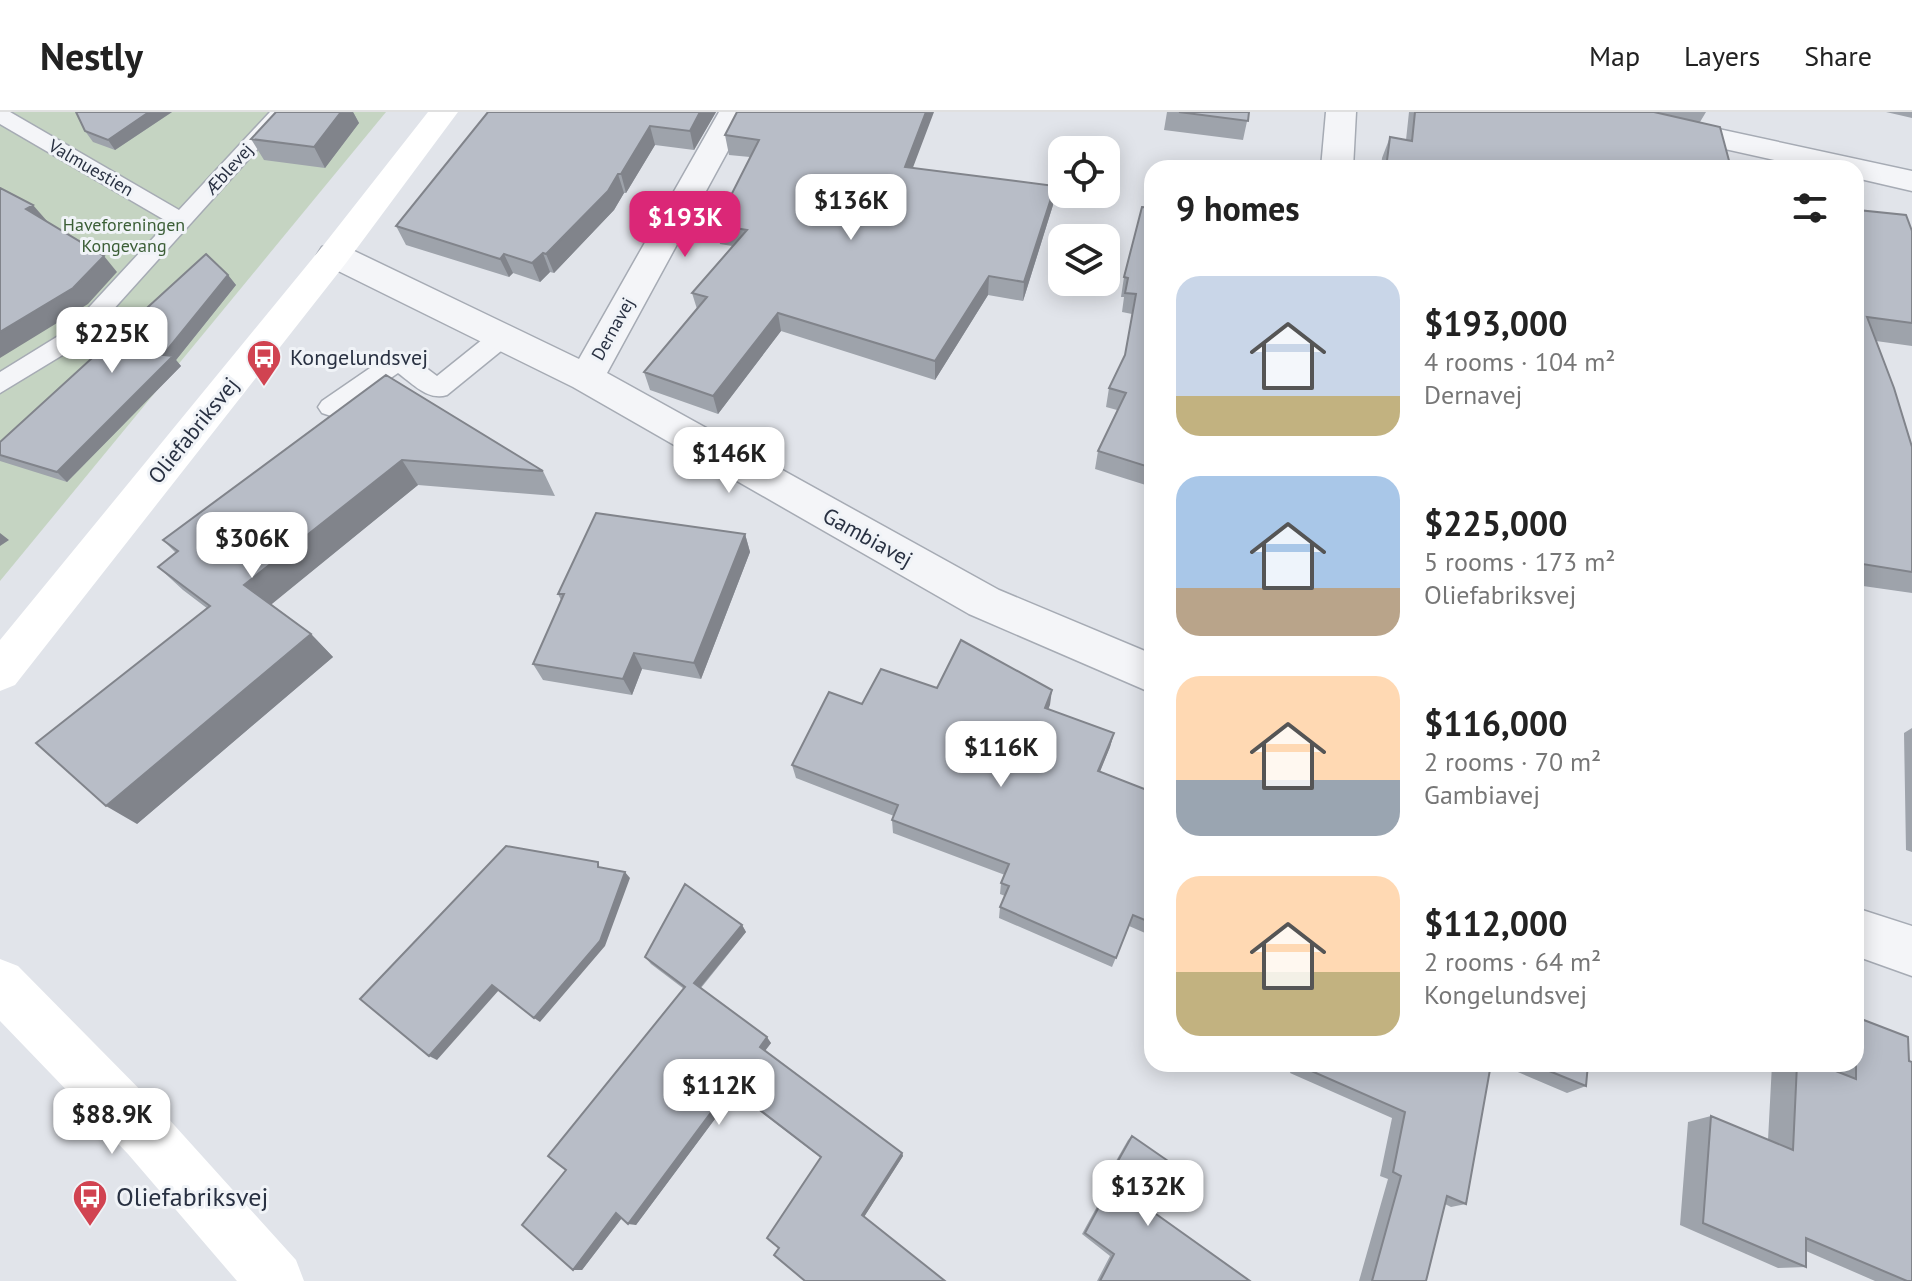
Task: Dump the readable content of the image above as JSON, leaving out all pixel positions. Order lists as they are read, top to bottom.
{
  "streets": {
    "street": ["Dernavej", "Oliefabriksvej", "Gambiavej"],
    "lane": ["Valmuestien", "Æblevej"]
  },
  "crossings": [
    ["Valmuestien", "Æblevej"],
    ["Dernavej", "Gambiavej"],
    ["Oliefabriksvej", "Gambiavej"]
  ],
  "parks": ["Haveforeningen Kongevang"],
  "places": {
    "bus stop": ["Kongelundsvej", "Oliefabriksvej"]
  },
  "page": {
    "header": "Nestly",
    "nav": ["Map", "Layers", "Share"],
    "heading": "9 homes",
    "price": [
      "$136K",
      "$193K",
      "$225K",
      "$146K",
      "$306K",
      "$116K",
      "$112K",
      "$88.9K",
      "$132K"
    ],
    "list": [
      {
        "name": "$193,000",
        "note": "4 rooms · 104 m² · Dernavej"
      },
      {
        "name": "$225,000",
        "note": "5 rooms · 173 m² · Oliefabriksvej"
      },
      {
        "name": "$116,000",
        "note": "2 rooms · 70 m² · Gambiavej"
      },
      {
        "name": "$112,000",
        "note": "2 rooms · 64 m² · Kongelundsvej"
      }
    ]
  }
}
